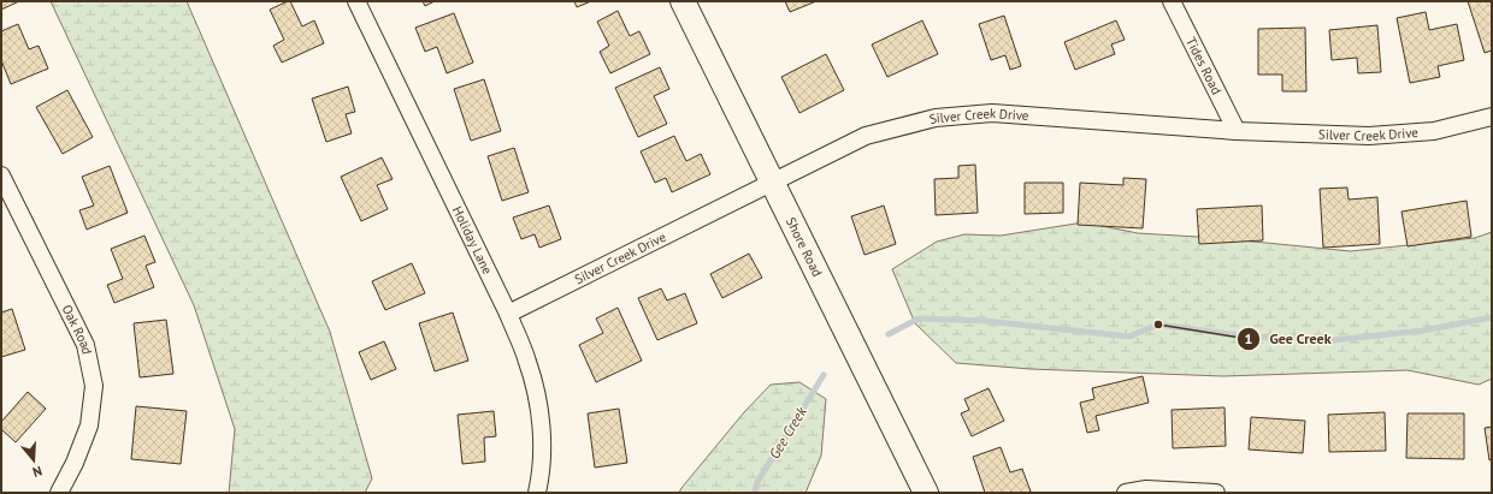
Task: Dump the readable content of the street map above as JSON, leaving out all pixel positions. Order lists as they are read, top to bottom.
{
  "streets": {
    "street": [
      "Tides Road",
      "Silver Creek Drive",
      "Holiday Lane",
      "Shore Road",
      "Oak Road"
    ]
  },
  "crossings": [
    ["Tides Road", "Silver Creek Drive"],
    ["Silver Creek Drive", "Holiday Lane"],
    ["Silver Creek Drive", "Shore Road"]
  ],
  "water": ["Gee Creek"],
  "places": ["Gee Creek"],
  "north": "bottom"
}
